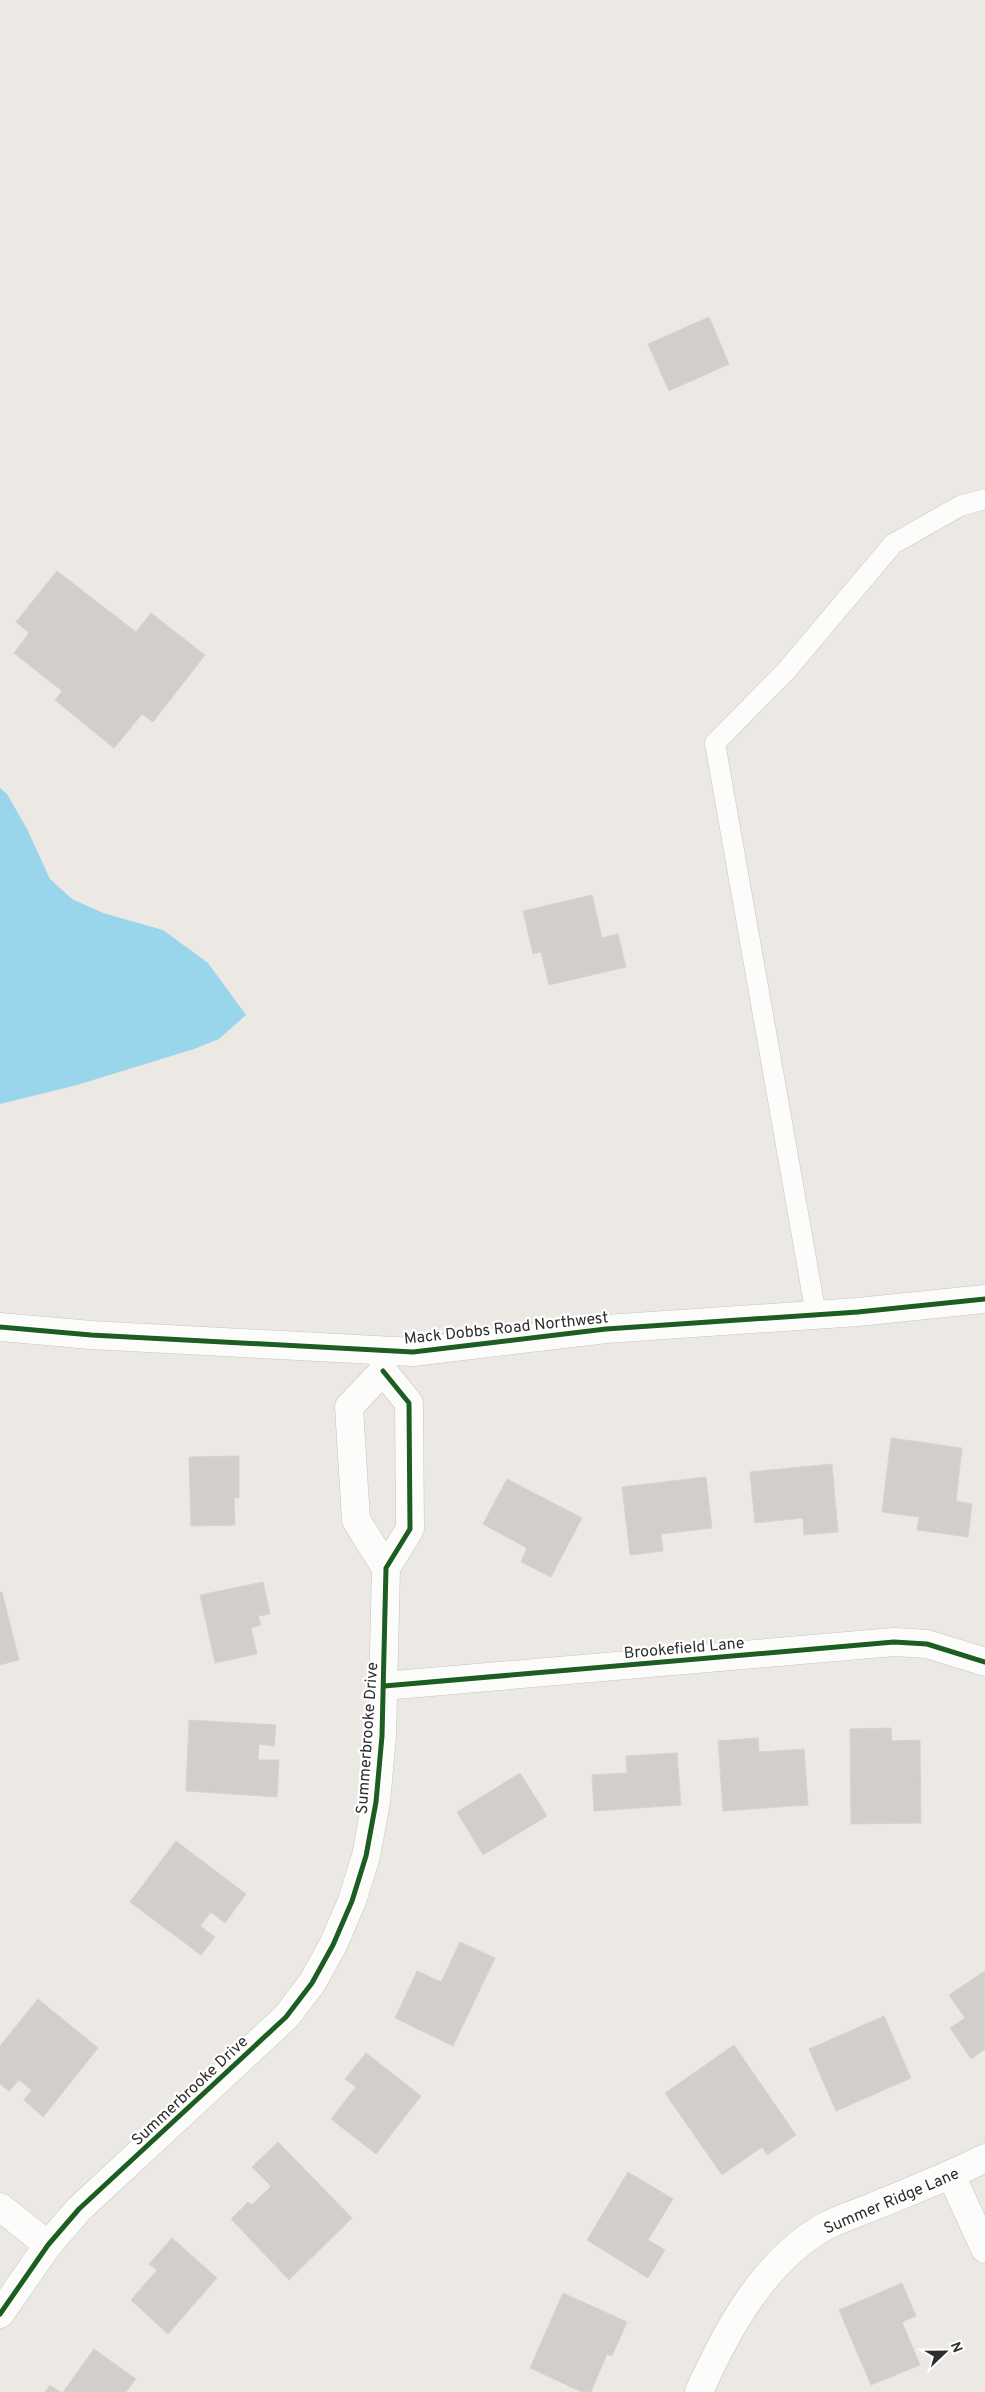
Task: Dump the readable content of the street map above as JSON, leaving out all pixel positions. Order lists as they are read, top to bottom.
{
  "streets": {
    "street": [
      "Mack Dobbs Road Northwest",
      "Brookefield Lane",
      "Summerbrooke Drive",
      "Summer Ridge Lane"
    ]
  },
  "crossings": [
    ["Brookefield Lane", "Summerbrooke Drive"]
  ],
  "north": "right"
}
